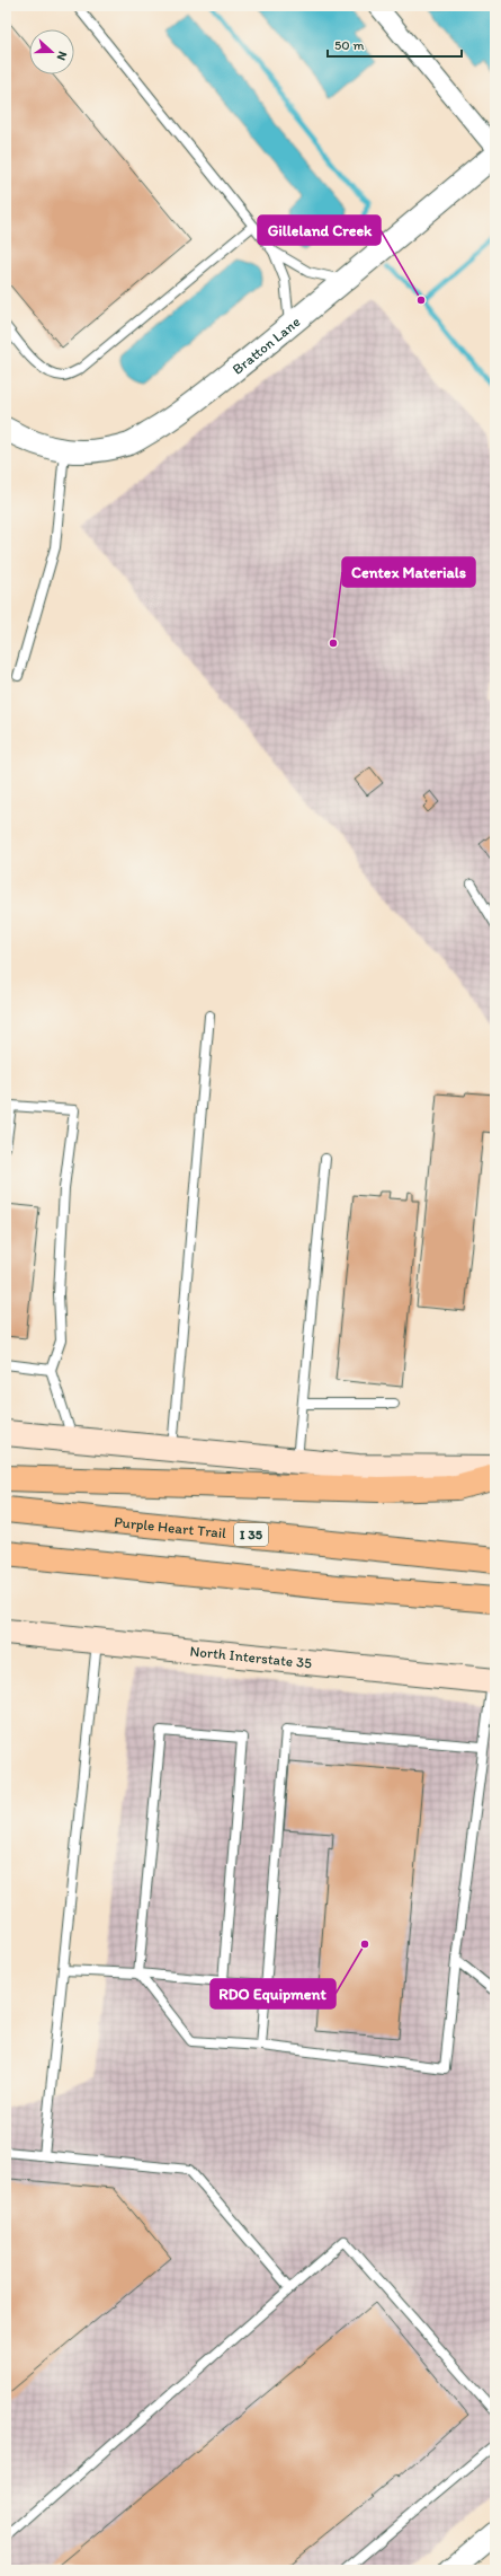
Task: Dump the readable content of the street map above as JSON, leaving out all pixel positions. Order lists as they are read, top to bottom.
{
  "streets": {
    "highway": ["Purple Heart Trail", "I 35"],
    "main road": ["North Interstate 35"],
    "street": ["Bratton Lane"]
  },
  "places": ["Gilleland Creek", "Centex Materials", "RDO Equipment"],
  "scale_bar": "50 m",
  "north": "right"
}
